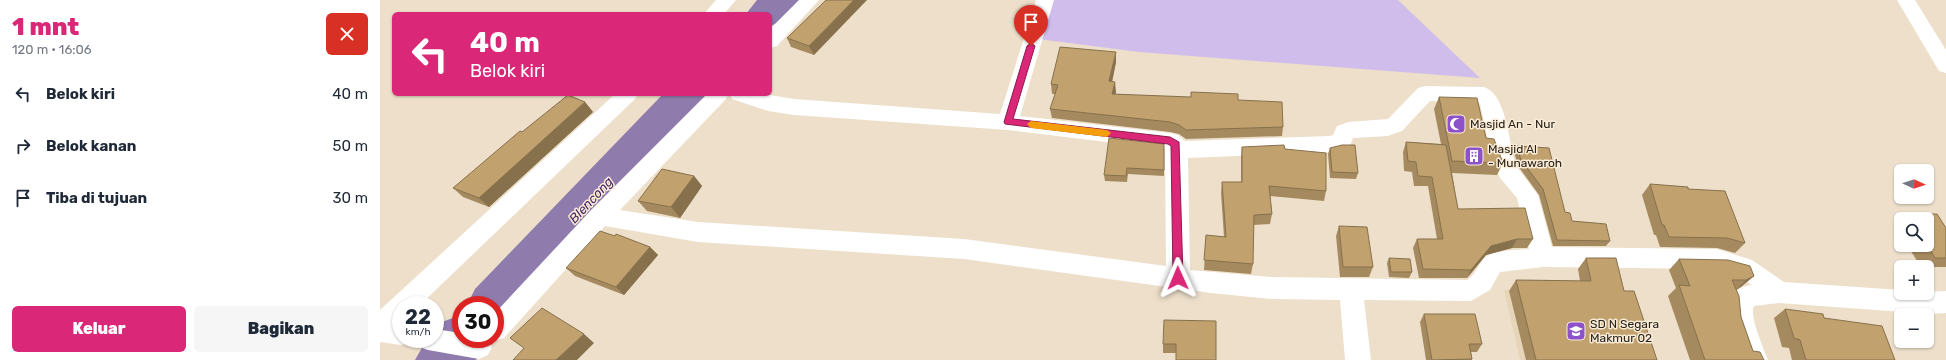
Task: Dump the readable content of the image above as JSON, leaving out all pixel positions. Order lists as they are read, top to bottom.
{
  "water": ["Blencong"],
  "places": {
    "mosque": ["Masjid An - Nur"],
    "building": ["Masjid Al - Munawaroh"],
    "school or university": ["SD N Segara Makmur 02"]
  },
  "north": "right",
  "page": {
    "heading": ["1 mnt", "120 m · 16:06"],
    "turn": ["40 m", "Belok kiri"],
    "list": [
      {
        "name": "Belok kiri",
        "value": "40 m"
      },
      {
        "name": "Belok kanan",
        "value": "50 m"
      },
      {
        "name": "Tiba di tujuan",
        "value": "30 m"
      }
    ],
    "map_buttons": ["+", "−"],
    "speed": "22 km/h",
    "limit": "30",
    "buttons": ["Keluar", "Bagikan"]
  }
}
